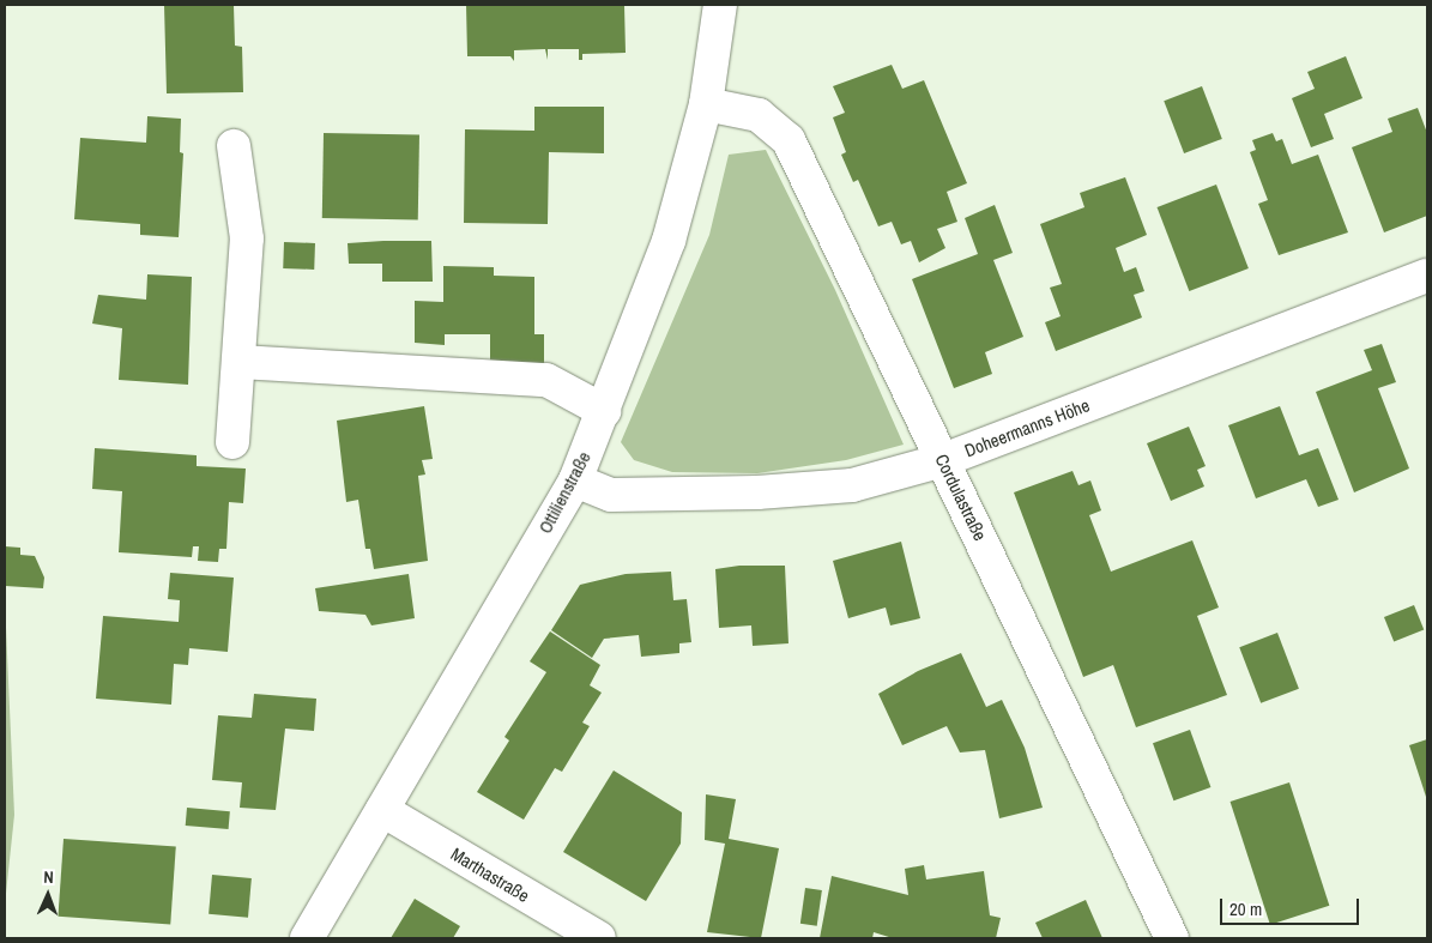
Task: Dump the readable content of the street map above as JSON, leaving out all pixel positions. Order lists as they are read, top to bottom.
{
  "streets": {
    "street": [
      "Doheermanns Höhe",
      "Ottilienstraße",
      "Cordulastraße",
      "Marthastraße"
    ]
  },
  "crossings": [
    ["Doheermanns Höhe", "Ottilienstraße"],
    ["Doheermanns Höhe", "Cordulastraße"],
    ["Ottilienstraße", "Cordulastraße"],
    ["Ottilienstraße", "Marthastraße"]
  ],
  "scale_bar": "20 m",
  "north": "top"
}
